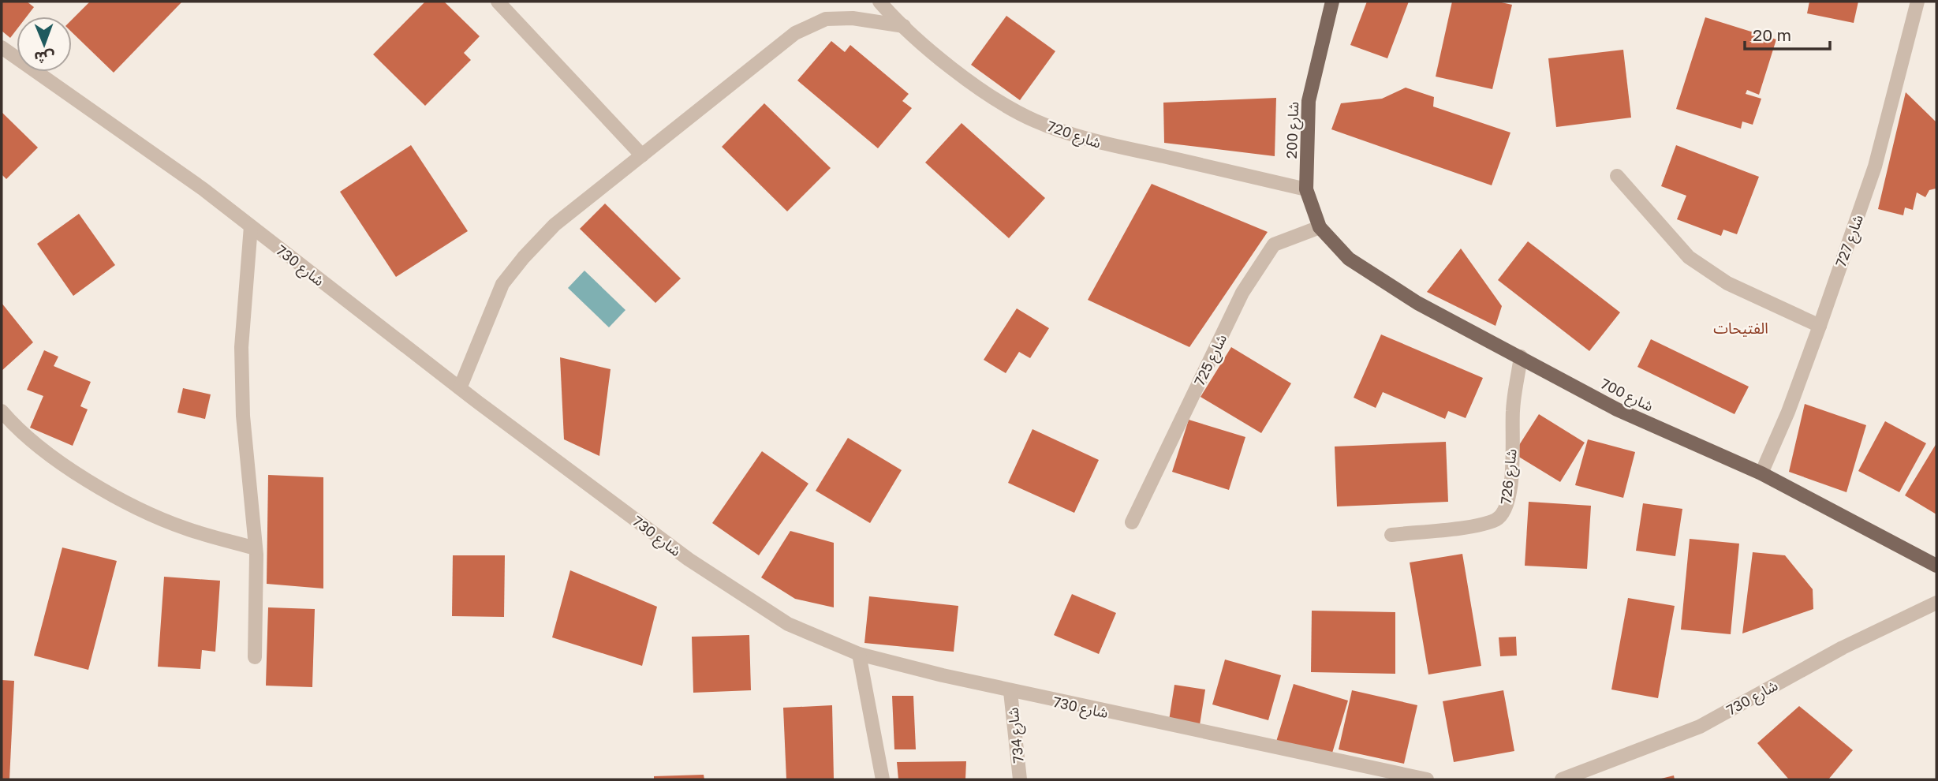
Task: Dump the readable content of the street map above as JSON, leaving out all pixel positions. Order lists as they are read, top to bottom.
{
  "streets": {
    "main road": ["شارع 200", "شارع 700"],
    "street": [
      "شارع 720",
      "شارع 727",
      "شارع 730",
      "شارع 725",
      "شارع 726",
      "شارع 734"
    ]
  },
  "crossings": [
    ["شارع 200", "شارع 720"],
    ["شارع 200", "شارع 725"],
    ["شارع 200", "شارع 700"],
    ["شارع 727", "شارع 700"],
    ["شارع 730", "شارع 734"],
    ["شارع 725", "شارع 700"],
    ["شارع 700", "شارع 726"]
  ],
  "districts": ["الفتيحات"],
  "scale_bar": "20 m",
  "north": "bottom"
}
